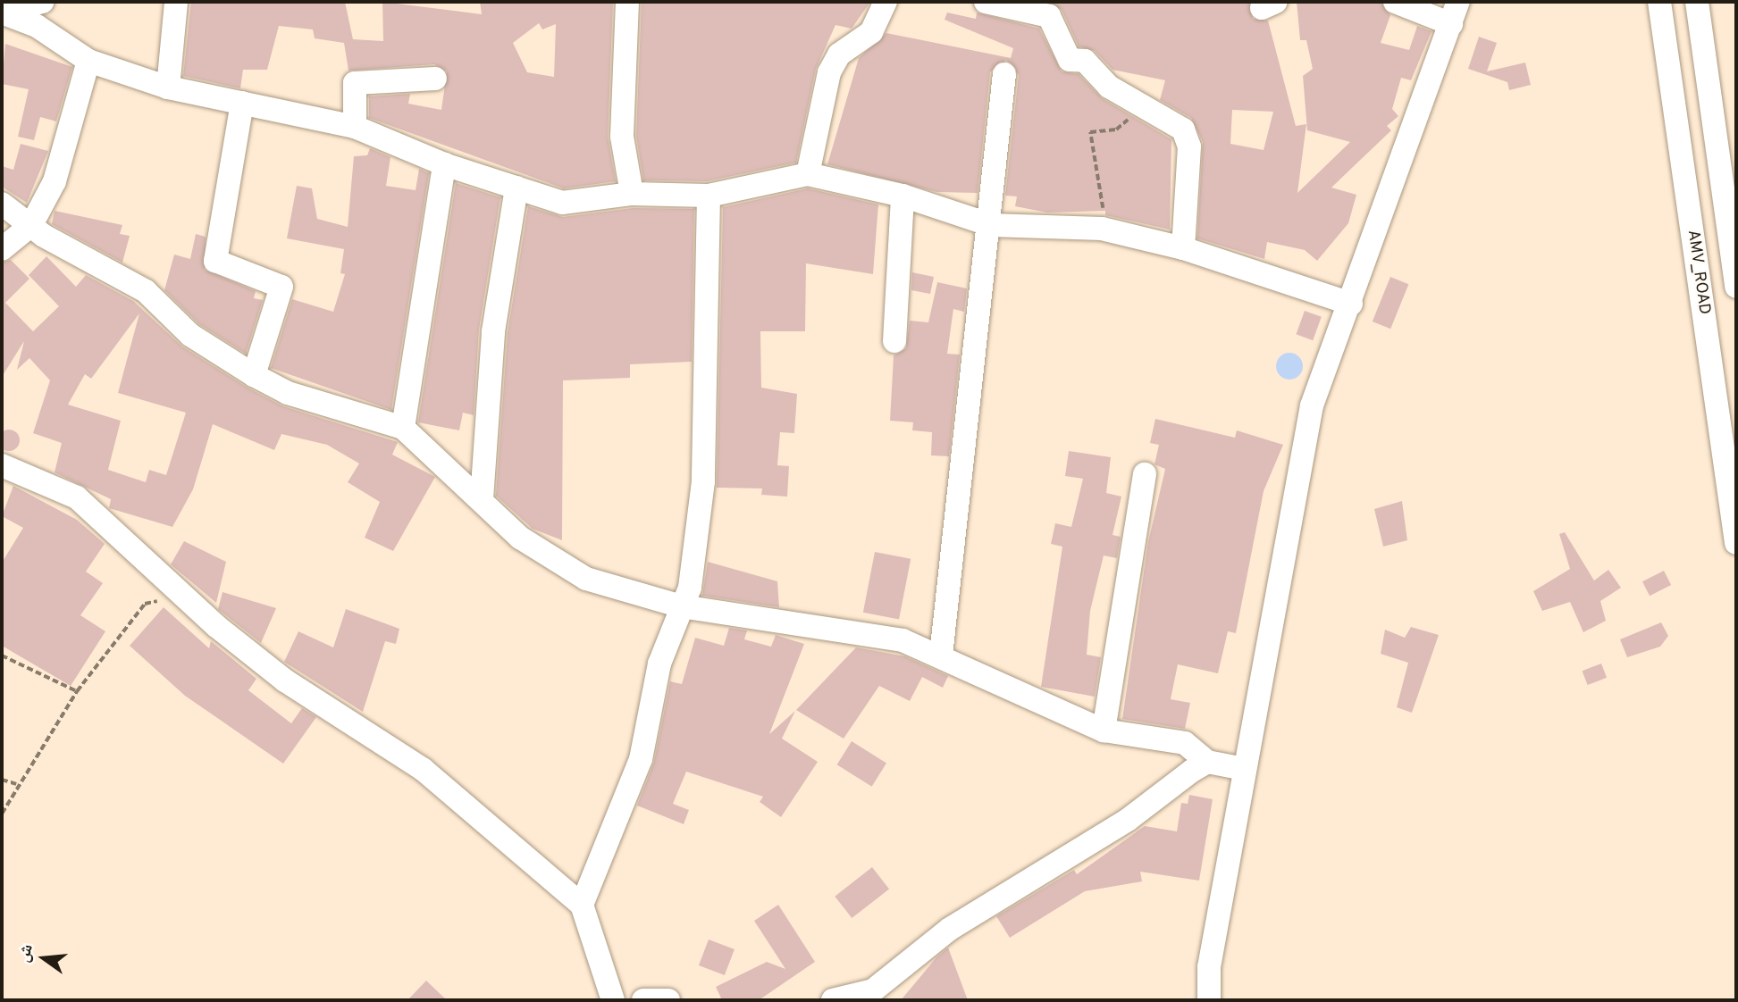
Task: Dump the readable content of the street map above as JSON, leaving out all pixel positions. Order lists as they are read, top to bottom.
{
  "streets": {
    "street": ["AMV_ROAD"]
  },
  "north": "left"
}
